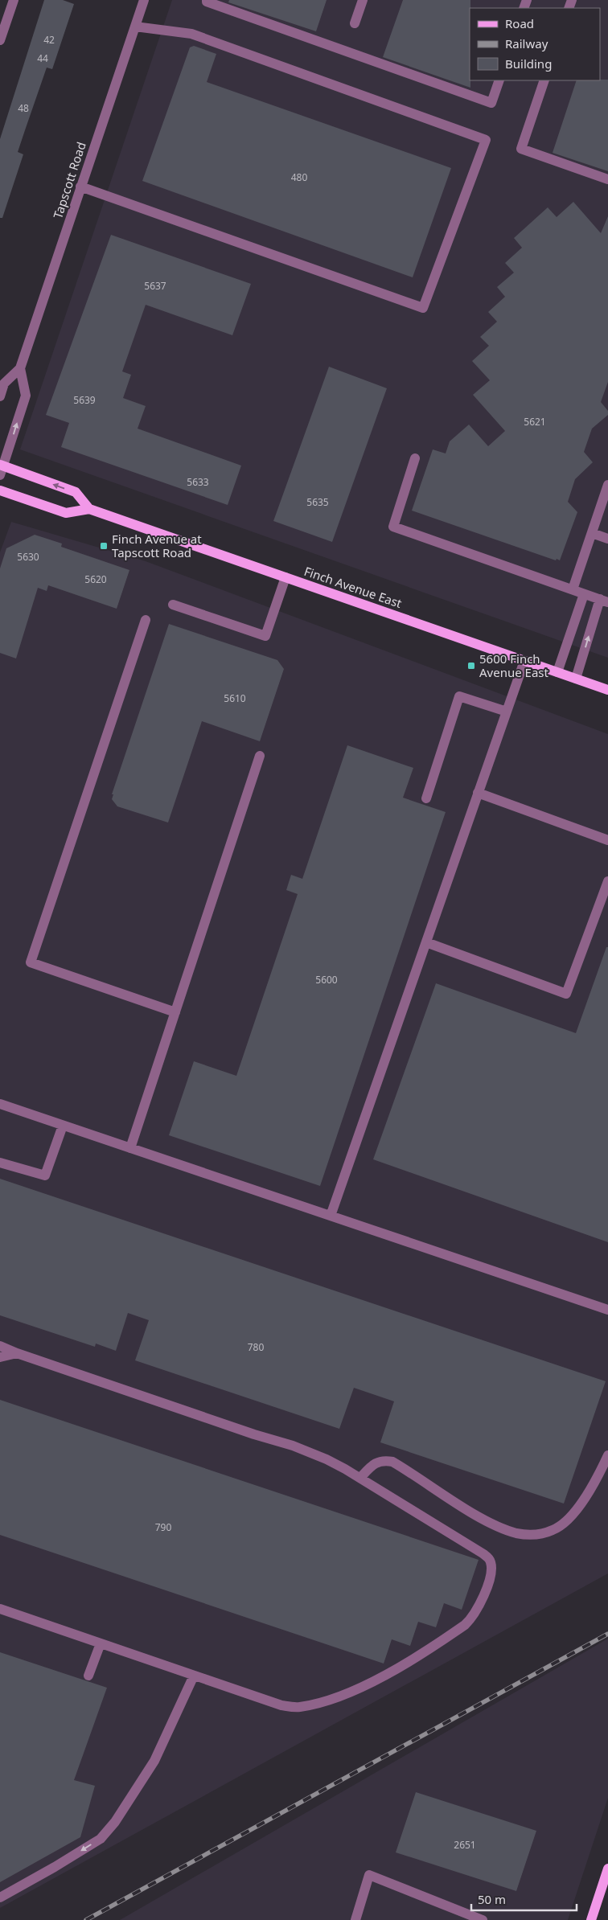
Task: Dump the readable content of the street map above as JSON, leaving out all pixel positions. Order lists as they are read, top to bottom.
{
  "streets": {
    "main road": ["Finch Avenue East"],
    "street": ["Tapscott Road"]
  },
  "places": {
    "transit": ["Finch Avenue at Tapscott Road", "5600 Finch Avenue East"]
  },
  "house_numbers": [
    "42",
    "44",
    "48",
    "480",
    "5637",
    "5639",
    "5621",
    "5633",
    "5635",
    "5630",
    "5620",
    "5610",
    "5600",
    "780",
    "790",
    "2651"
  ],
  "legend": ["Road", "Railway", "Building"],
  "scale_bar": "50 m"
}
